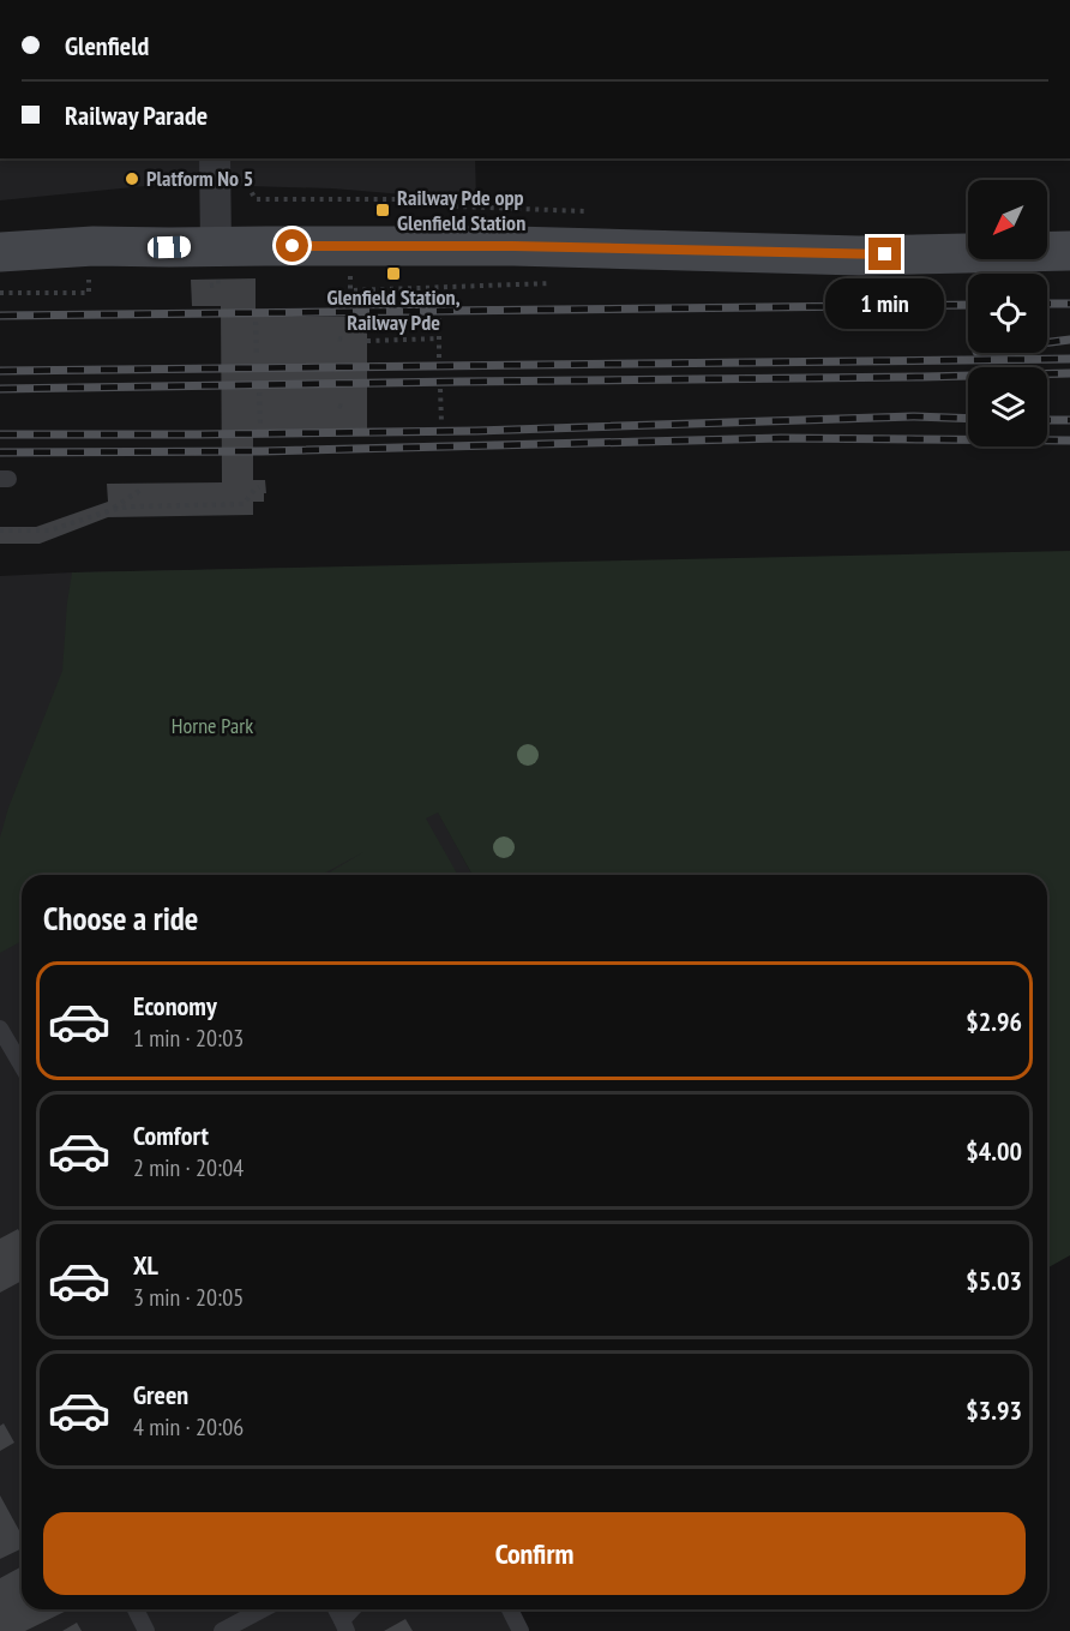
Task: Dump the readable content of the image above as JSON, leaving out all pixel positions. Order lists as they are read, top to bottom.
{
  "parks": ["Horne Park"],
  "places": {
    "other": ["Platform No 5"],
    "transit": ["Railway Pde opp Glenfield Station", "Glenfield Station, Railway Pde"]
  },
  "north": "bottom left",
  "page": {
    "banner": ["Glenfield", "Railway Parade"],
    "bubble": "1 min",
    "heading": "Choose a ride",
    "list": [
      {
        "name": "Economy",
        "note": "1 min · 20:03",
        "value": "$2.96"
      },
      {
        "name": "Comfort",
        "note": "2 min · 20:04",
        "value": "$4.00"
      },
      {
        "name": "XL",
        "note": "3 min · 20:05",
        "value": "$5.03"
      },
      {
        "name": "Green",
        "note": "4 min · 20:06",
        "value": "$3.93"
      }
    ],
    "buttons": "Confirm"
  }
}
